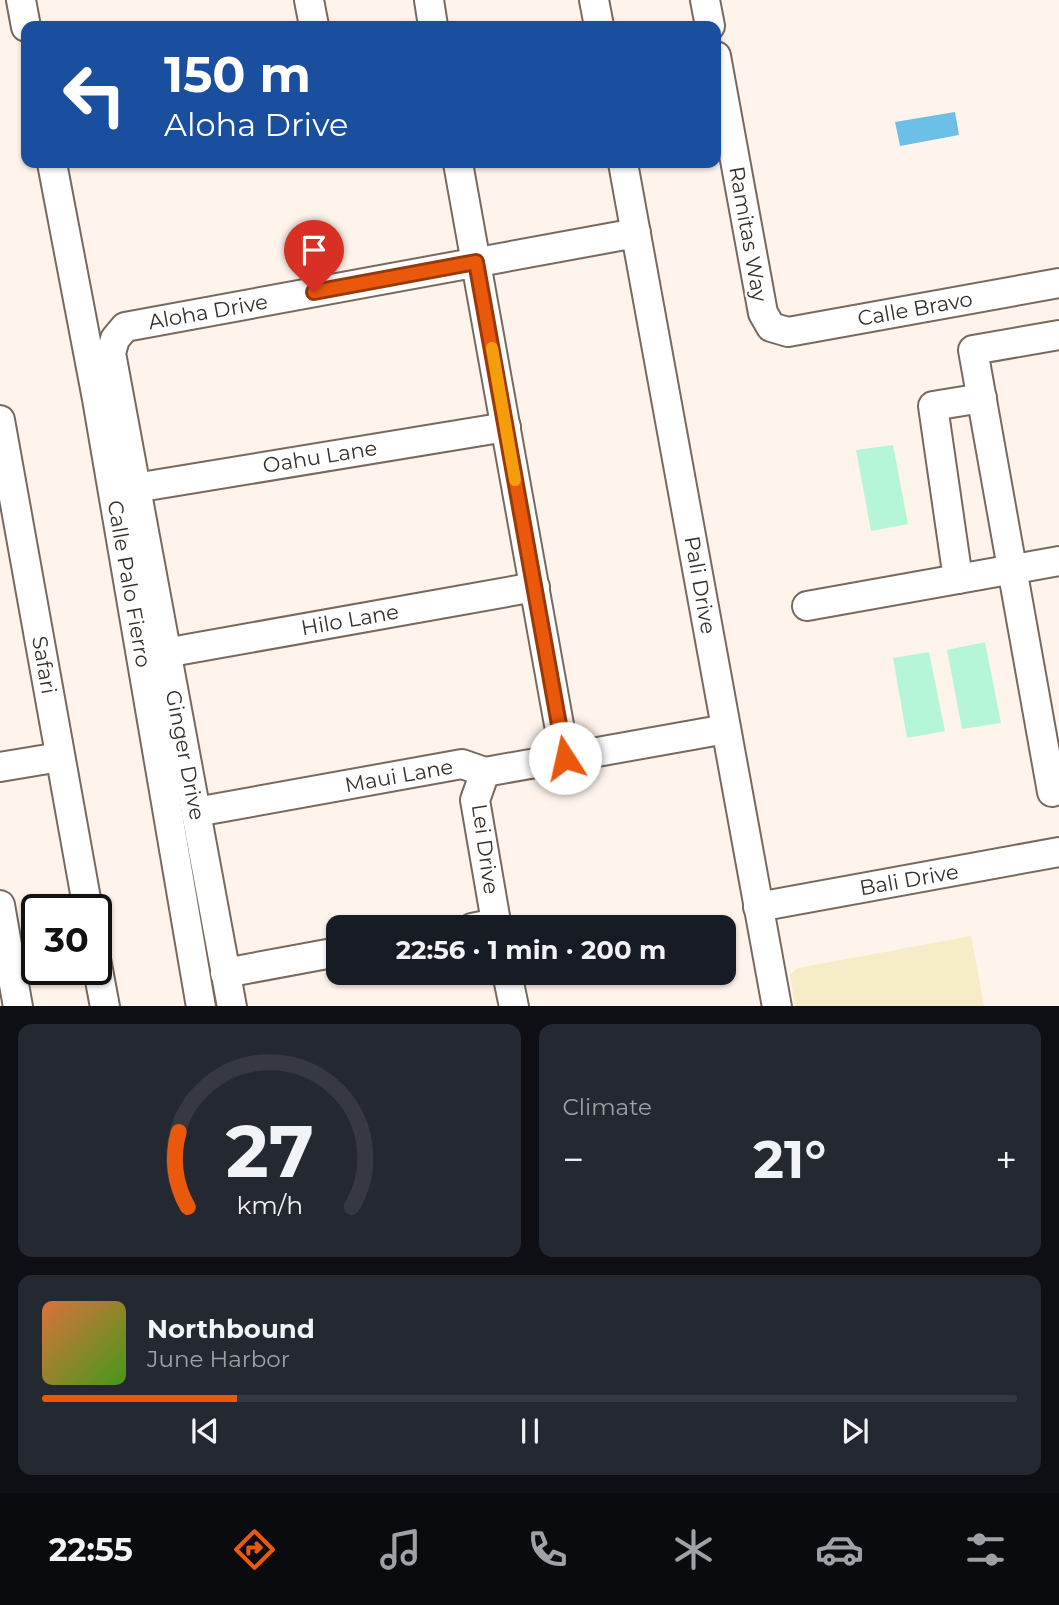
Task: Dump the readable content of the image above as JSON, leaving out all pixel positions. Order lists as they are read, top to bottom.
{
  "streets": {
    "street": [
      "Ramitas Way",
      "Calle Bravo",
      "Aloha Drive",
      "Oahu Lane",
      "Calle Palo Fierro",
      "Pali Drive",
      "Hilo Lane",
      "Safari",
      "Ginger Drive",
      "Maui Lane",
      "Lei Drive",
      "Bali Drive"
    ]
  },
  "crossings": [
    ["Ramitas Way", "Calle Bravo"],
    ["Aloha Drive", "Pali Drive"],
    ["Aloha Drive", "Ginger Drive"],
    ["Oahu Lane", "Ginger Drive"],
    ["Pali Drive", "Maui Lane"],
    ["Pali Drive", "Bali Drive"],
    ["Hilo Lane", "Ginger Drive"],
    ["Ginger Drive", "Maui Lane"],
    ["Maui Lane", "Lei Drive"]
  ],
  "page": {
    "turn": ["150 m", "Aloha Drive"],
    "limit": "30",
    "trip": "22:56 · 1 min · 200 m",
    "tile": "Climate",
    "heat": ["−", "21°", "+"],
    "song": ["Northbound", "June Harbor"],
    "tabs": "22:55",
    "gauge": ["27", "km/h"]
  }
}
